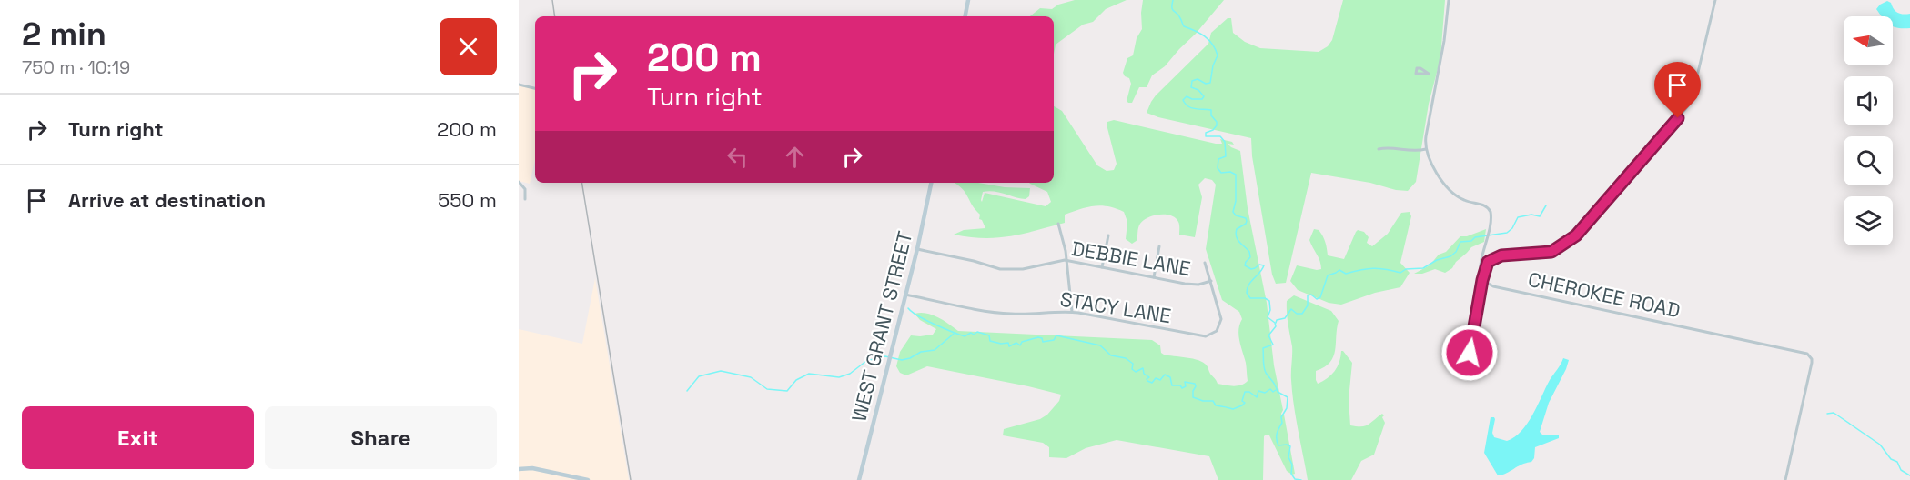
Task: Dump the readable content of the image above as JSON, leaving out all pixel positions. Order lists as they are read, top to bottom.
{
  "streets": {
    "main road": ["WEST GRANT STREET"],
    "street": ["DEBBIE LANE", "CHEROKEE ROAD", "STACY LANE"]
  },
  "crossings": [
    ["DEBBIE LANE", "STACY LANE"],
    ["DEBBIE LANE", "WEST GRANT STREET"],
    ["STACY LANE", "WEST GRANT STREET"]
  ],
  "north": "left",
  "page": {
    "heading": ["2 min", "750 m · 10:19"],
    "turn": ["200 m", "Turn right"],
    "list": [
      {
        "name": "Turn right",
        "value": "200 m"
      },
      {
        "name": "Arrive at destination",
        "value": "550 m"
      }
    ],
    "buttons": ["Exit", "Share"]
  }
}
